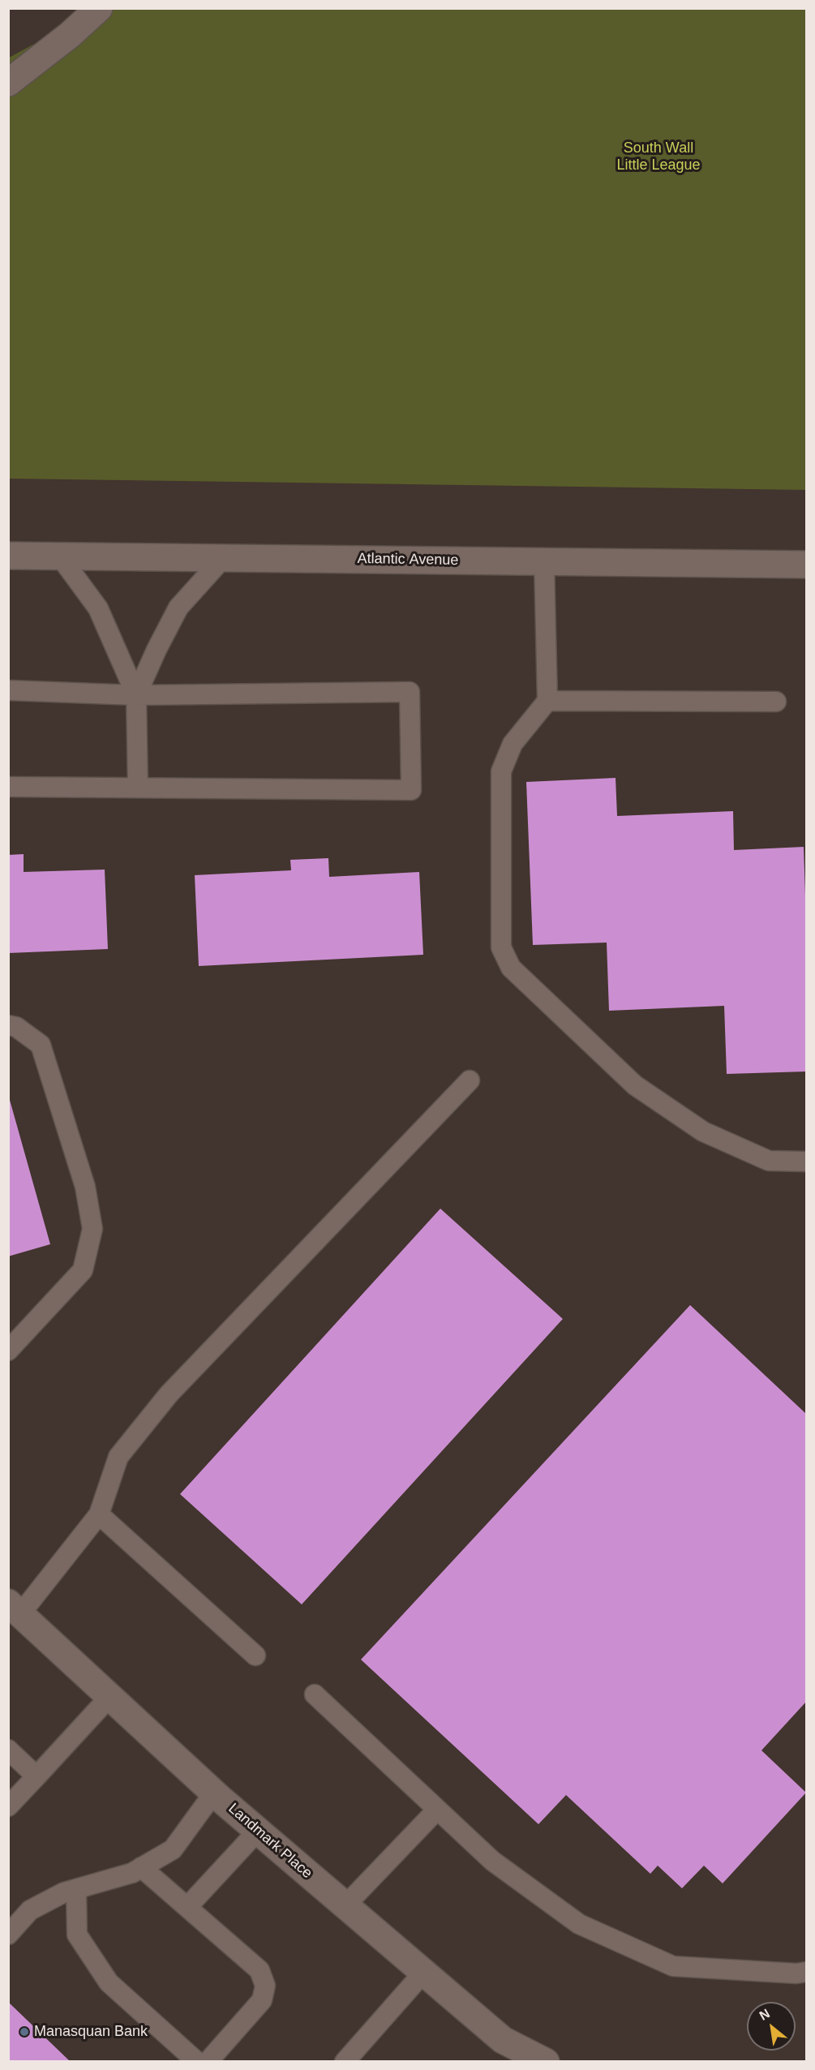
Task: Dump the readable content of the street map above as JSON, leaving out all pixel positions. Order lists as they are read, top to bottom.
{
  "streets": {
    "street": ["Atlantic Avenue", "Landmark Place"]
  },
  "parks": ["South Wall Little League"],
  "places": ["Manasquan Bank"],
  "north": "top left"
}
